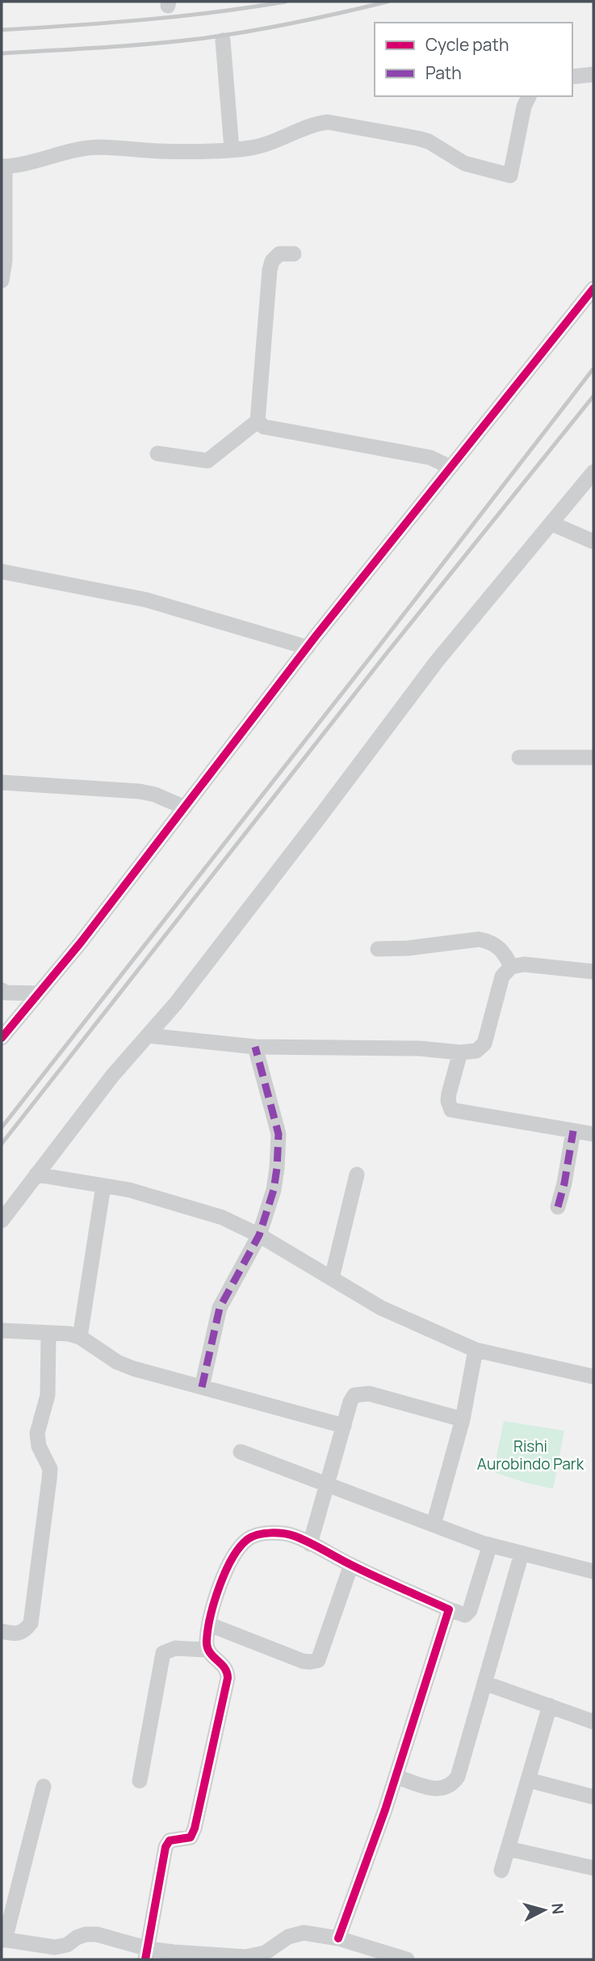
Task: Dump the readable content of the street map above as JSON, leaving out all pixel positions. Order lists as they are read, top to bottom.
{
  "parks": ["Rishi Aurobindo Park"],
  "legend": ["Cycle path", "Path"],
  "north": "right"
}
